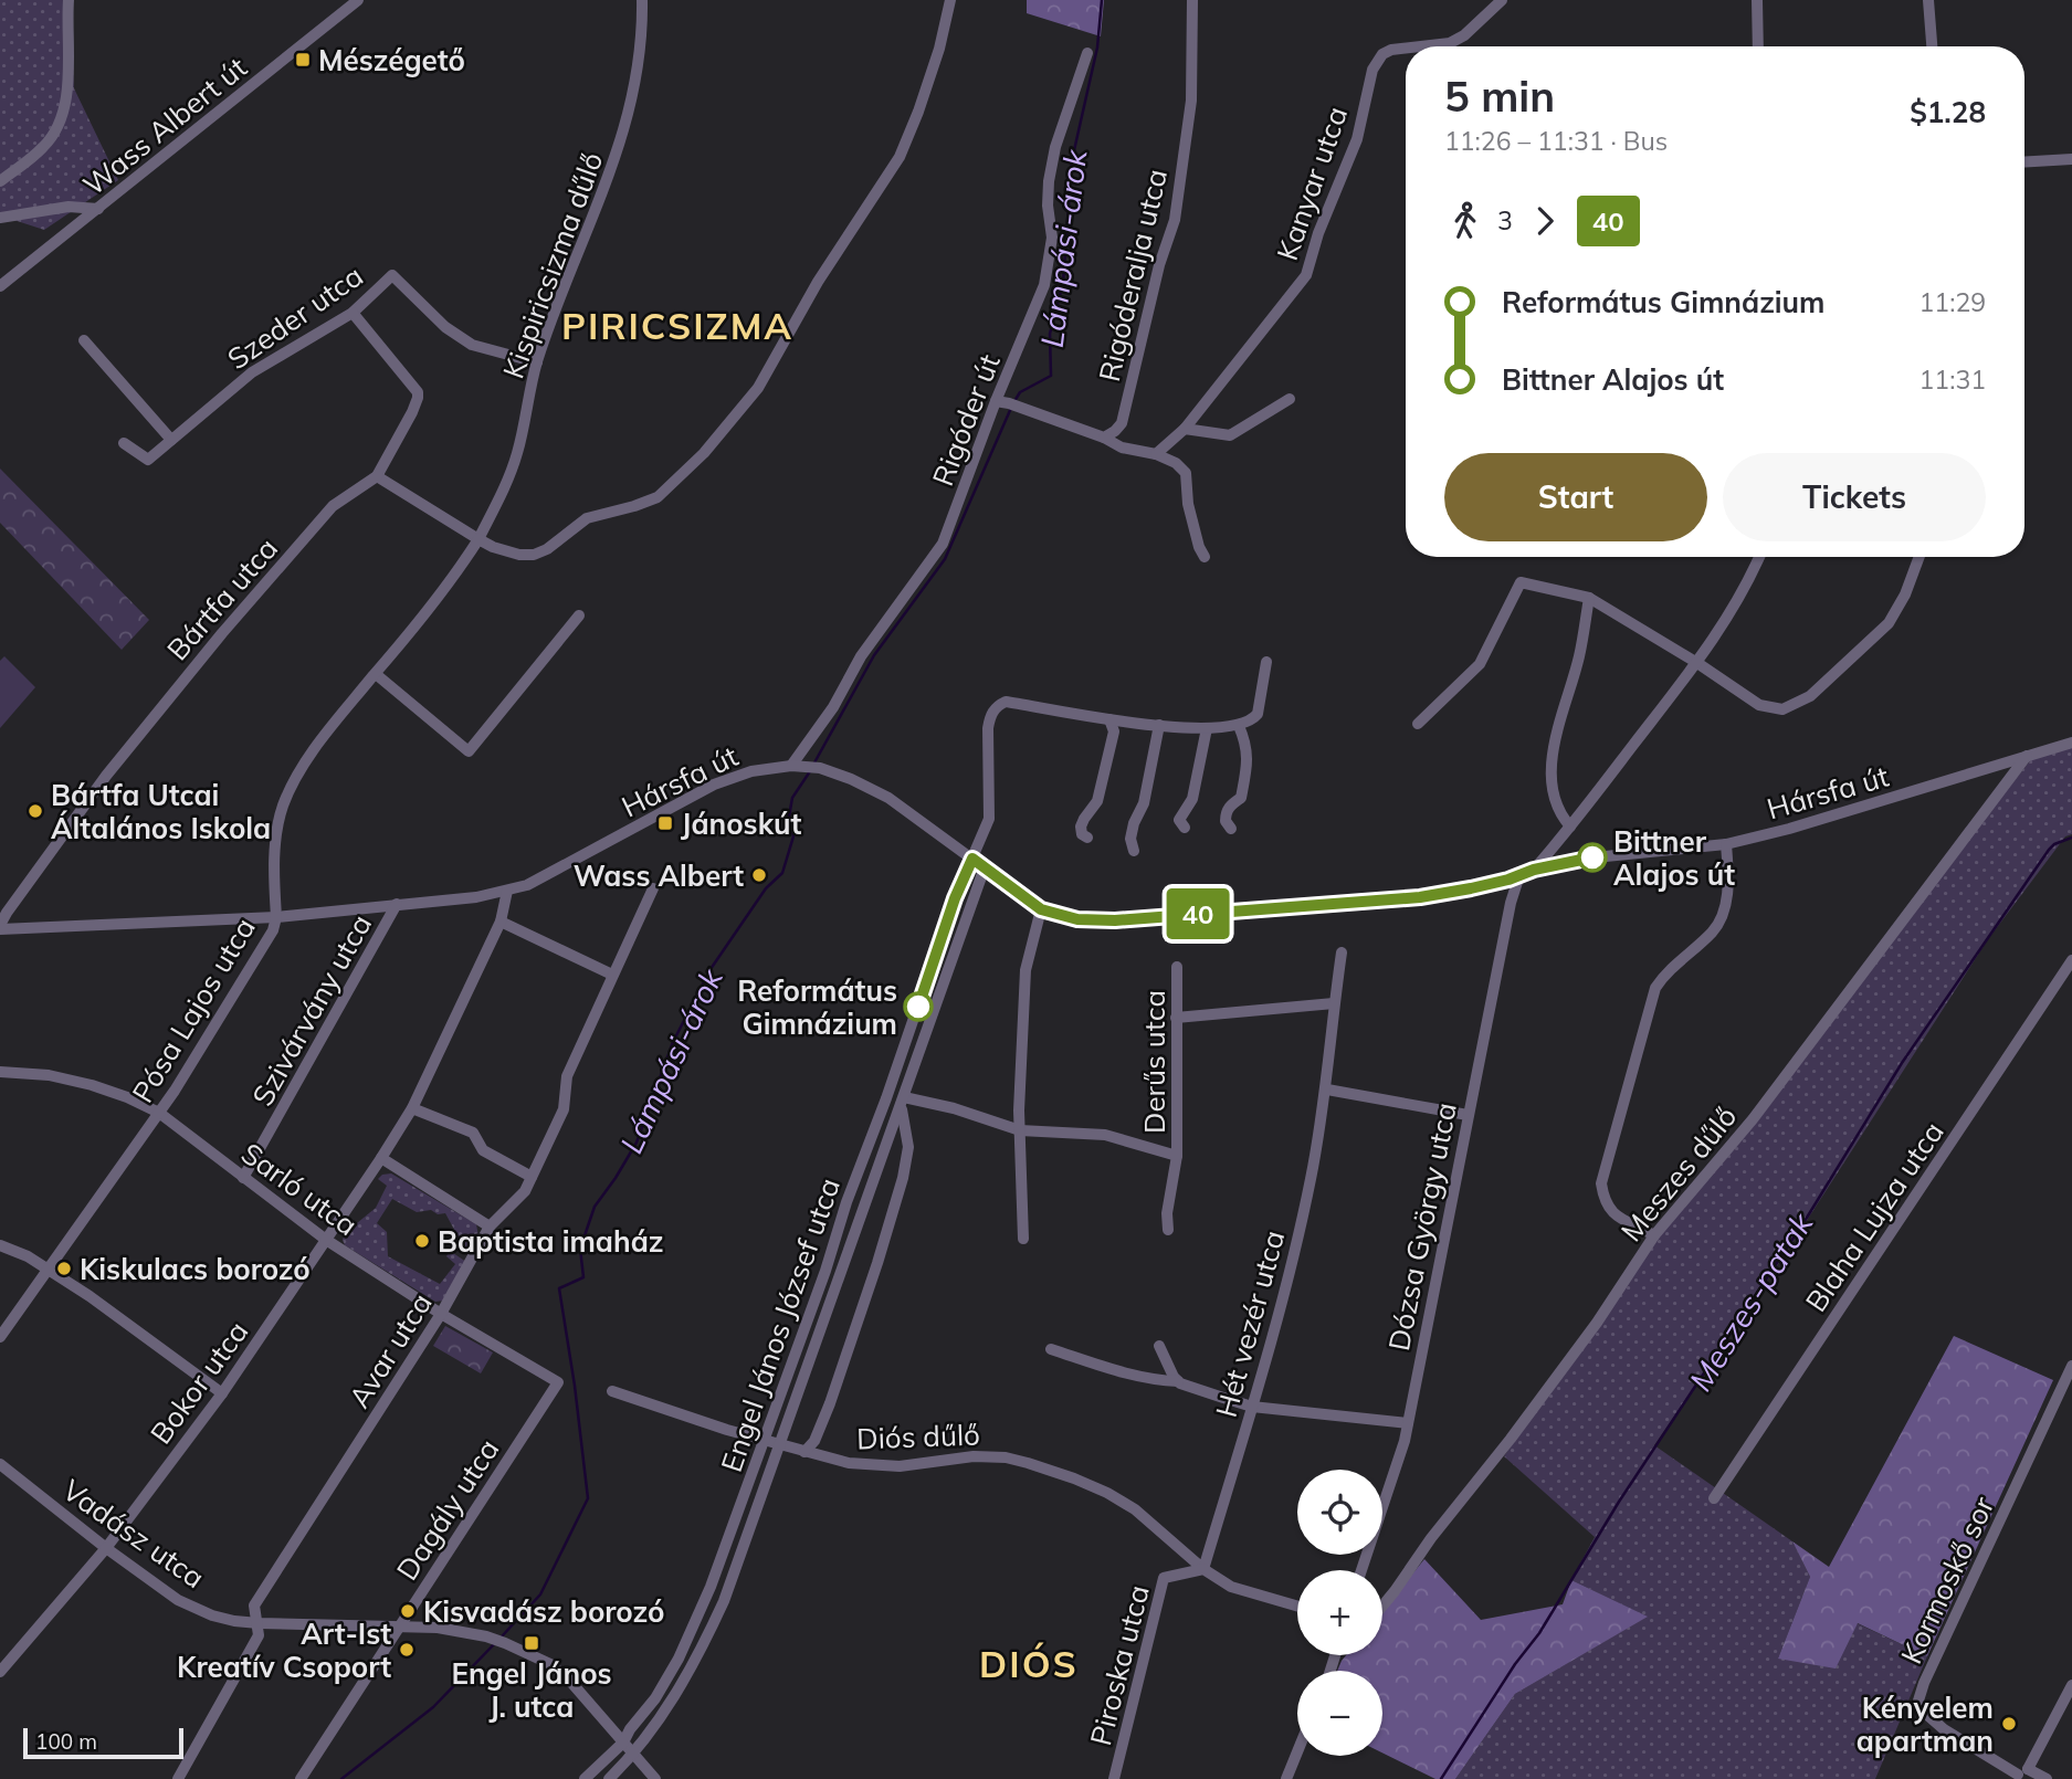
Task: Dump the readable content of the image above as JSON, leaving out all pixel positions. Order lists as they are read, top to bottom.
{
  "streets": {
    "street": [
      "Wass Albert út",
      "Kanyar utca",
      "Kispiricsizma dűlő",
      "Rigóderalja utca",
      "Szeder utca",
      "Rigóder út",
      "Bártfa utca",
      "Hársfa út",
      "Pósa Lajos utca",
      "Szivárvány utca",
      "Derűs utca",
      "Meszes dűlő",
      "Sarló utca",
      "Blaha Lujza utca",
      "Dózsa György utca",
      "Hét vezér utca",
      "Engel János József utca",
      "Avar utca",
      "Bokor utca",
      "Diós dűlő",
      "Dagály utca",
      "Vadász utca",
      "Kormoskő sor",
      "Piroska utca"
    ]
  },
  "crossings": [
    ["Kispiricsizma dűlő", "Szeder utca"],
    ["Kispiricsizma dűlő", "Pósa Lajos utca"],
    ["Szeder utca", "Bártfa utca"],
    ["Rigóder út", "Hársfa út"],
    ["Bártfa utca", "Hársfa út"],
    ["Hársfa út", "Pósa Lajos utca"],
    ["Hársfa út", "Szivárvány utca"],
    ["Hársfa út", "Meszes dűlő"],
    ["Hársfa út", "Dózsa György utca"],
    ["Hársfa út", "Engel János József utca"],
    ["Hársfa út", "Bokor utca"],
    ["Pósa Lajos utca", "Sarló utca"],
    ["Szivárvány utca", "Sarló utca"],
    ["Sarló utca", "Avar utca"],
    ["Sarló utca", "Bokor utca"],
    ["Sarló utca", "Dagály utca"],
    ["Hét vezér utca", "Diós dűlő"],
    ["Hét vezér utca", "Piroska utca"],
    ["Engel János József utca", "Diós dűlő"],
    ["Engel János József utca", "Vadász utca"],
    ["Avar utca", "Vadász utca"],
    ["Bokor utca", "Vadász utca"],
    ["Diós dűlő", "Piroska utca"],
    ["Dagály utca", "Vadász utca"]
  ],
  "districts": ["PIRICSIZMA", "DIÓS"],
  "water": ["Lámpási-árok", "Meszes-patak"],
  "places": {
    "transit": ["Mészégető", "Jánoskút", "Engel János J. utca"],
    "other": [
      "Bártfa Utcai Általános Iskola",
      "Bittner Alajos út",
      "Wass Albert",
      "Református Gimnázium",
      "Baptista imaház",
      "Kiskulacs borozó",
      "Kisvadász borozó",
      "Art-Ist Kreatív Csoport",
      "Kényelem apartman"
    ]
  },
  "lines": ["bus line 40"],
  "scale_bar": "100 m",
  "page": {
    "on_map": "40",
    "heading": ["5 min", "11:26 – 11:31 · Bus", "$1.28"],
    "legs": ["3", "40"],
    "list": [
      {
        "name": "Református Gimnázium",
        "value": "11:29"
      },
      {
        "name": "Bittner Alajos út",
        "value": "11:31"
      }
    ],
    "buttons": ["Start", "Tickets"],
    "map_buttons": ["+", "−"],
    "scale": "100 m"
  }
}
